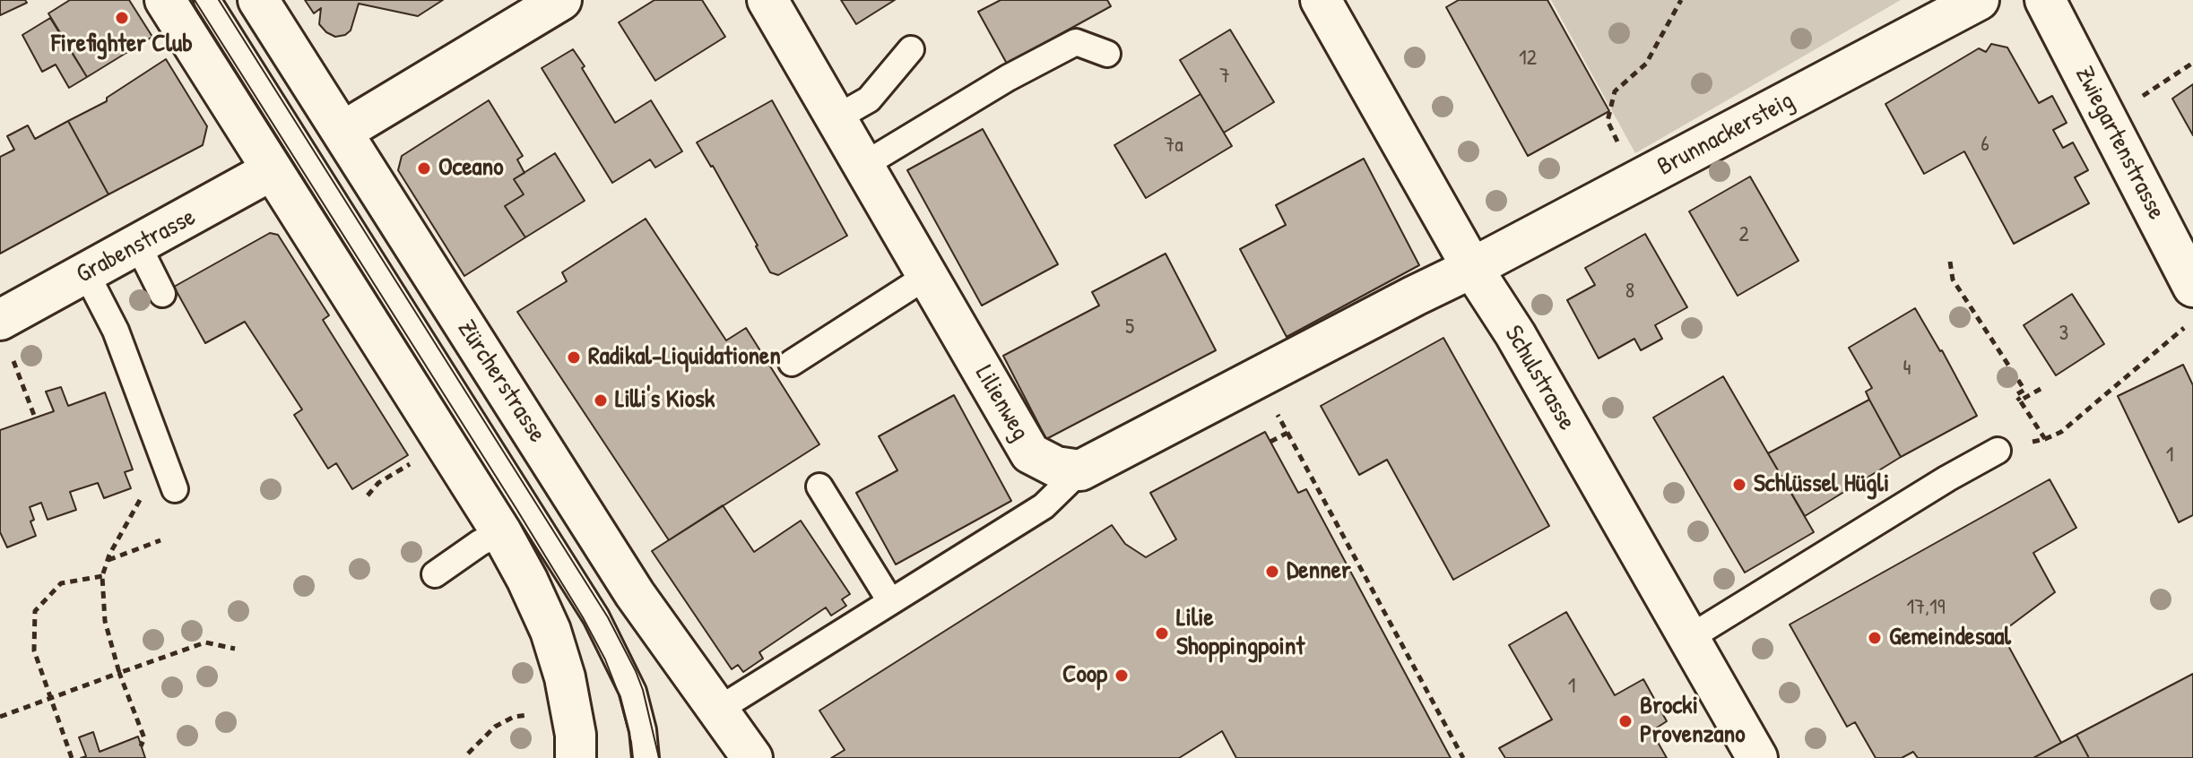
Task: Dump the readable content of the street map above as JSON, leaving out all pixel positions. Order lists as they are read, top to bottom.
{
  "streets": {
    "street": [
      "Brunnackersteig",
      "Zwiegartenstrasse",
      "Grabenstrasse",
      "Schulstrasse",
      "Zürcherstrasse",
      "Lilienweg"
    ]
  },
  "crossings": [
    ["Brunnackersteig", "Schulstrasse"]
  ],
  "places": [
    "Firefighter Club",
    "Oceano",
    "Radikal-Liquidationen",
    "Lilli's Kiosk",
    "Schlüssel Hügli",
    "Denner",
    "Lilie Shoppingpoint",
    "Gemeindesaal",
    "Coop",
    "Brocki Provenzano"
  ],
  "house_numbers": [
    "12",
    "7",
    "6",
    "7a",
    "2",
    "8",
    "5",
    "3",
    "4",
    "1",
    "17,19",
    "1"
  ]
}
